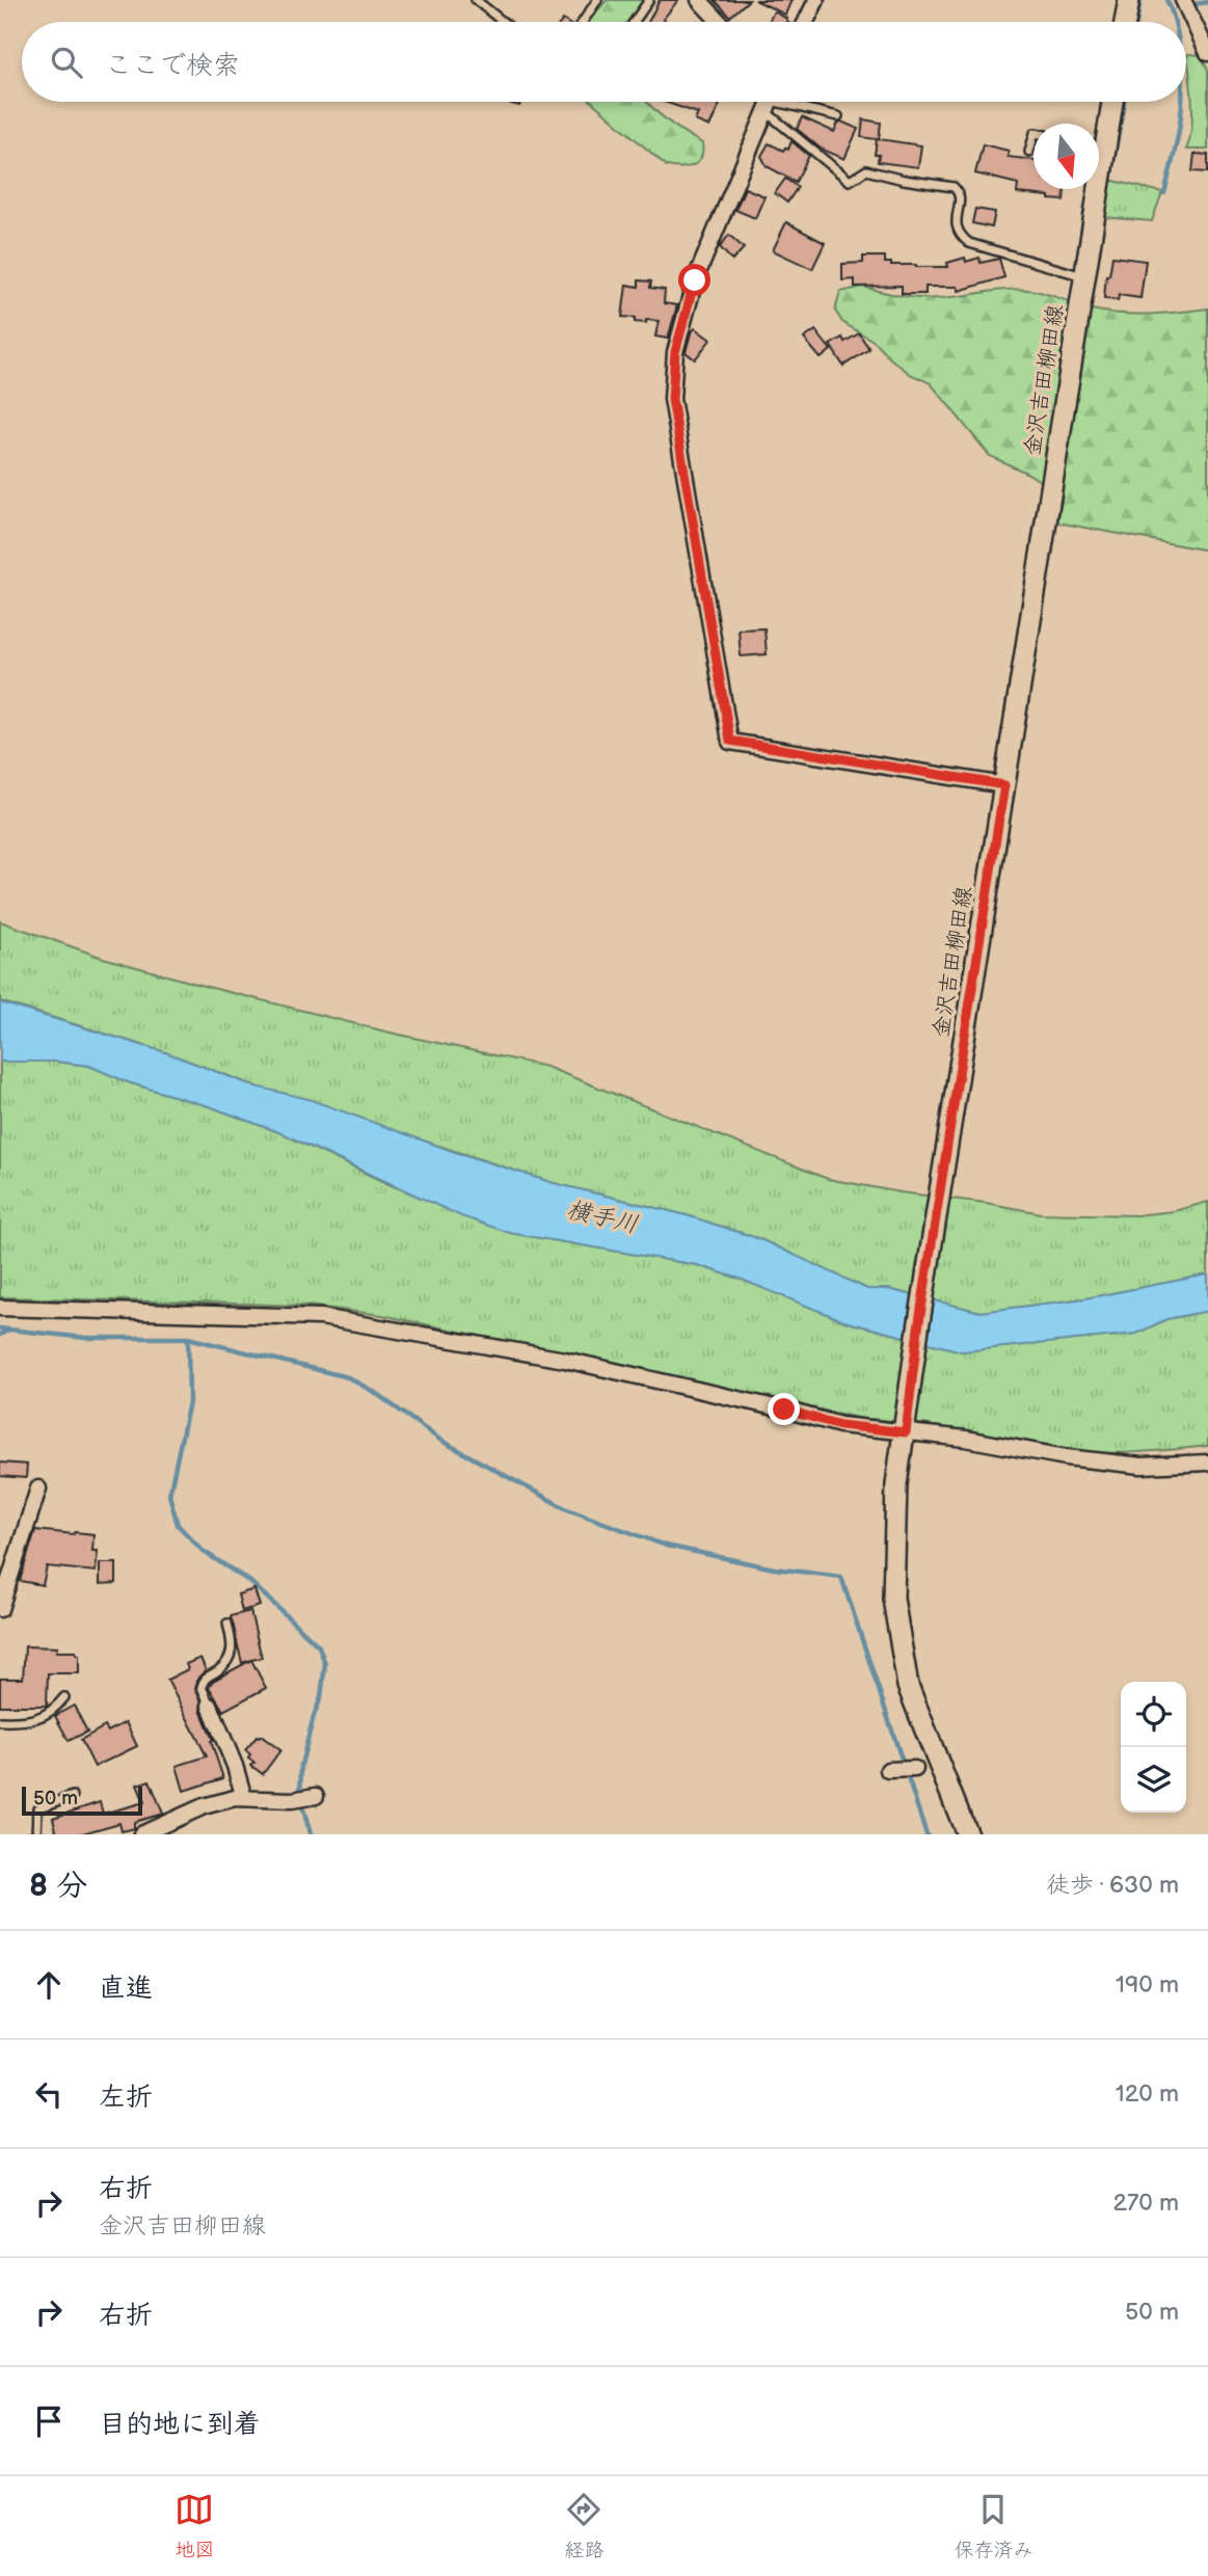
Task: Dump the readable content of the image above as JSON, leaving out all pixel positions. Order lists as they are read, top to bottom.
{
  "streets": {
    "main road": ["金沢吉田柳田線"]
  },
  "water": ["横手川"],
  "scale_bar": "50 m",
  "north": "bottom",
  "page": {
    "search": "ここで検索",
    "scale": "50 m",
    "heading": ["8 分", "徒歩 · 630 m"],
    "list": [
      ["直進", "190 m"],
      ["左折", "120 m"],
      ["右折", "金沢吉田柳田線", "270 m"],
      ["右折", "50 m"],
      "目的地に到着"
    ],
    "nav": ["地図", "経路", "保存済み"]
  }
}
